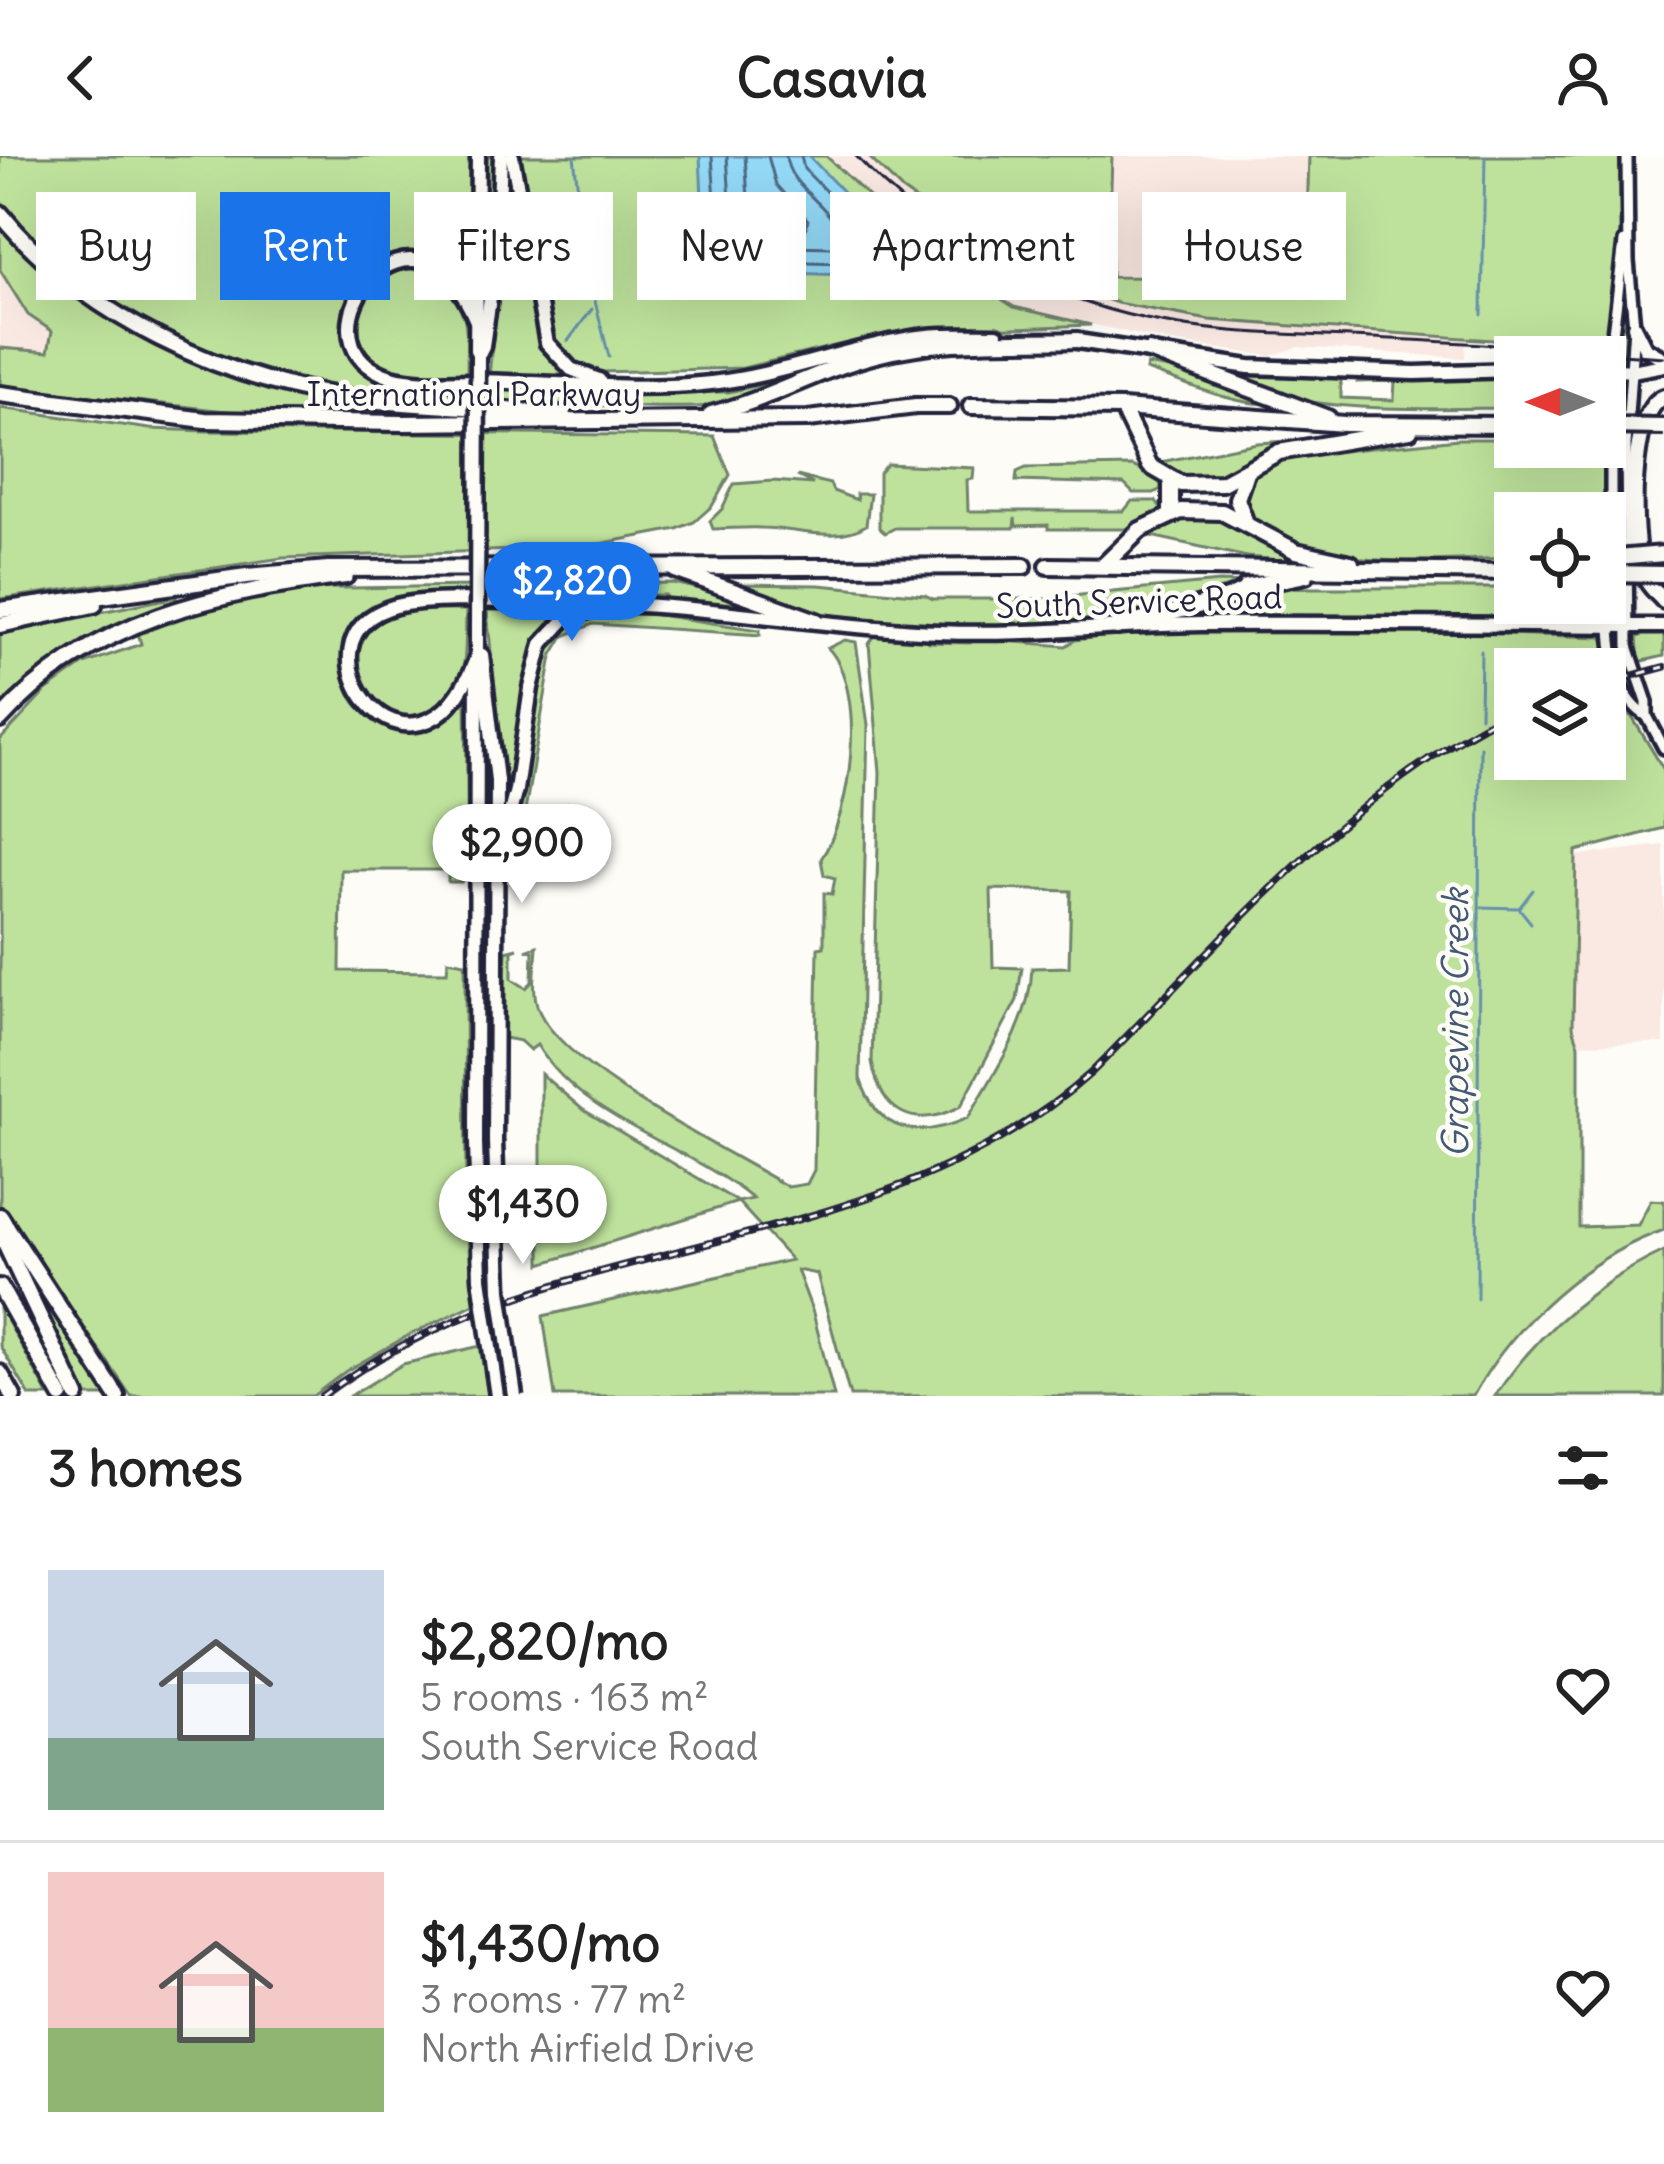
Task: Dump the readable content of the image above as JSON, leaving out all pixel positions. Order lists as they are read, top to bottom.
{
  "streets": {
    "highway": ["International Parkway"],
    "main road": ["South Service Road"]
  },
  "water": ["Grapevine Creek"],
  "north": "left",
  "page": {
    "header": "Casavia",
    "chip": [
      "Buy",
      "Rent",
      "Filters",
      "New",
      "Apartment",
      "House"
    ],
    "price": ["$2,820", "$2,900", "$1,430"],
    "heading": "3 homes",
    "list": [
      {
        "name": "$2,820/mo",
        "note": "5 rooms · 163 m² · South Service Road"
      },
      {
        "name": "$1,430/mo",
        "note": "3 rooms · 77 m² · North Airfield Drive"
      }
    ]
  }
}
